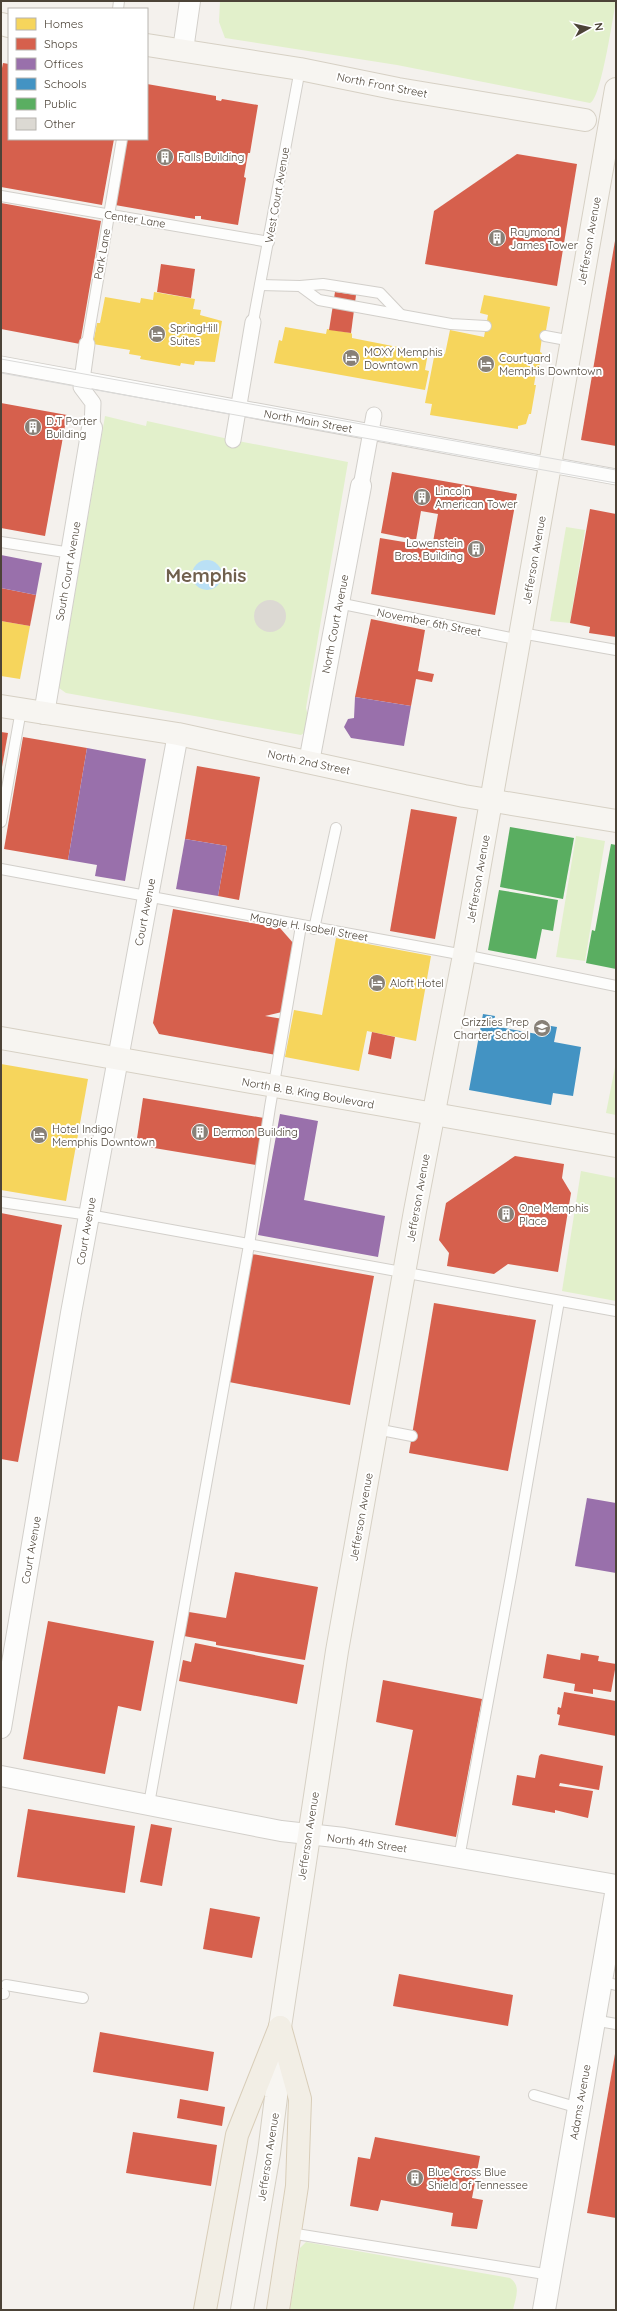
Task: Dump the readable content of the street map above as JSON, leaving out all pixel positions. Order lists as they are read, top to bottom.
{
  "streets": {
    "main road": [
      "North Front Street",
      "Jefferson Avenue",
      "North 2nd Street",
      "North B. B. King Boulevard"
    ],
    "street": [
      "North Main Street",
      "South Court Avenue",
      "North Court Avenue",
      "Court Avenue",
      "North 4th Street",
      "Adams Avenue"
    ],
    "lane": [
      "West Court Avenue",
      "Center Lane",
      "Park Lane",
      "November 6th Street",
      "Maggie H. Isabell Street"
    ]
  },
  "crossings": [
    ["North Front Street", "West Court Avenue"],
    ["North Front Street", "Jefferson Avenue"],
    ["West Court Avenue", "Center Lane"],
    ["Center Lane", "Park Lane"],
    ["Jefferson Avenue", "North Main Street"],
    ["Jefferson Avenue", "November 6th Street"],
    ["Jefferson Avenue", "North 2nd Street"],
    ["Jefferson Avenue", "Maggie H. Isabell Street"],
    ["Jefferson Avenue", "North B. B. King Boulevard"],
    ["Jefferson Avenue", "North 4th Street"],
    ["South Court Avenue", "North 2nd Street"],
    ["November 6th Street", "North Court Avenue"],
    ["North Court Avenue", "North 2nd Street"],
    ["North 2nd Street", "Court Avenue"],
    ["Court Avenue", "Maggie H. Isabell Street"],
    ["Court Avenue", "North B. B. King Boulevard"]
  ],
  "districts": ["Memphis"],
  "places": {
    "building": [
      "Falls Building",
      "Raymond James Tower",
      "D.T Porter Building",
      "Lincoln American Tower",
      "Lowenstein Bros. Building",
      "Dermon Building",
      "One Memphis Place",
      "Blue Cross Blue Shield of Tennessee"
    ],
    "hotel": [
      "SpringHill Suites",
      "MOXY Memphis Downtown",
      "Courtyard Memphis Downtown",
      "Aloft Hotel",
      "Hotel Indigo Memphis Downtown"
    ],
    "school or university": ["Grizzlies Prep Charter School"]
  },
  "legend": [
    "Homes",
    "Shops",
    "Offices",
    "Schools",
    "Public",
    "Other"
  ],
  "north": "right"
}
